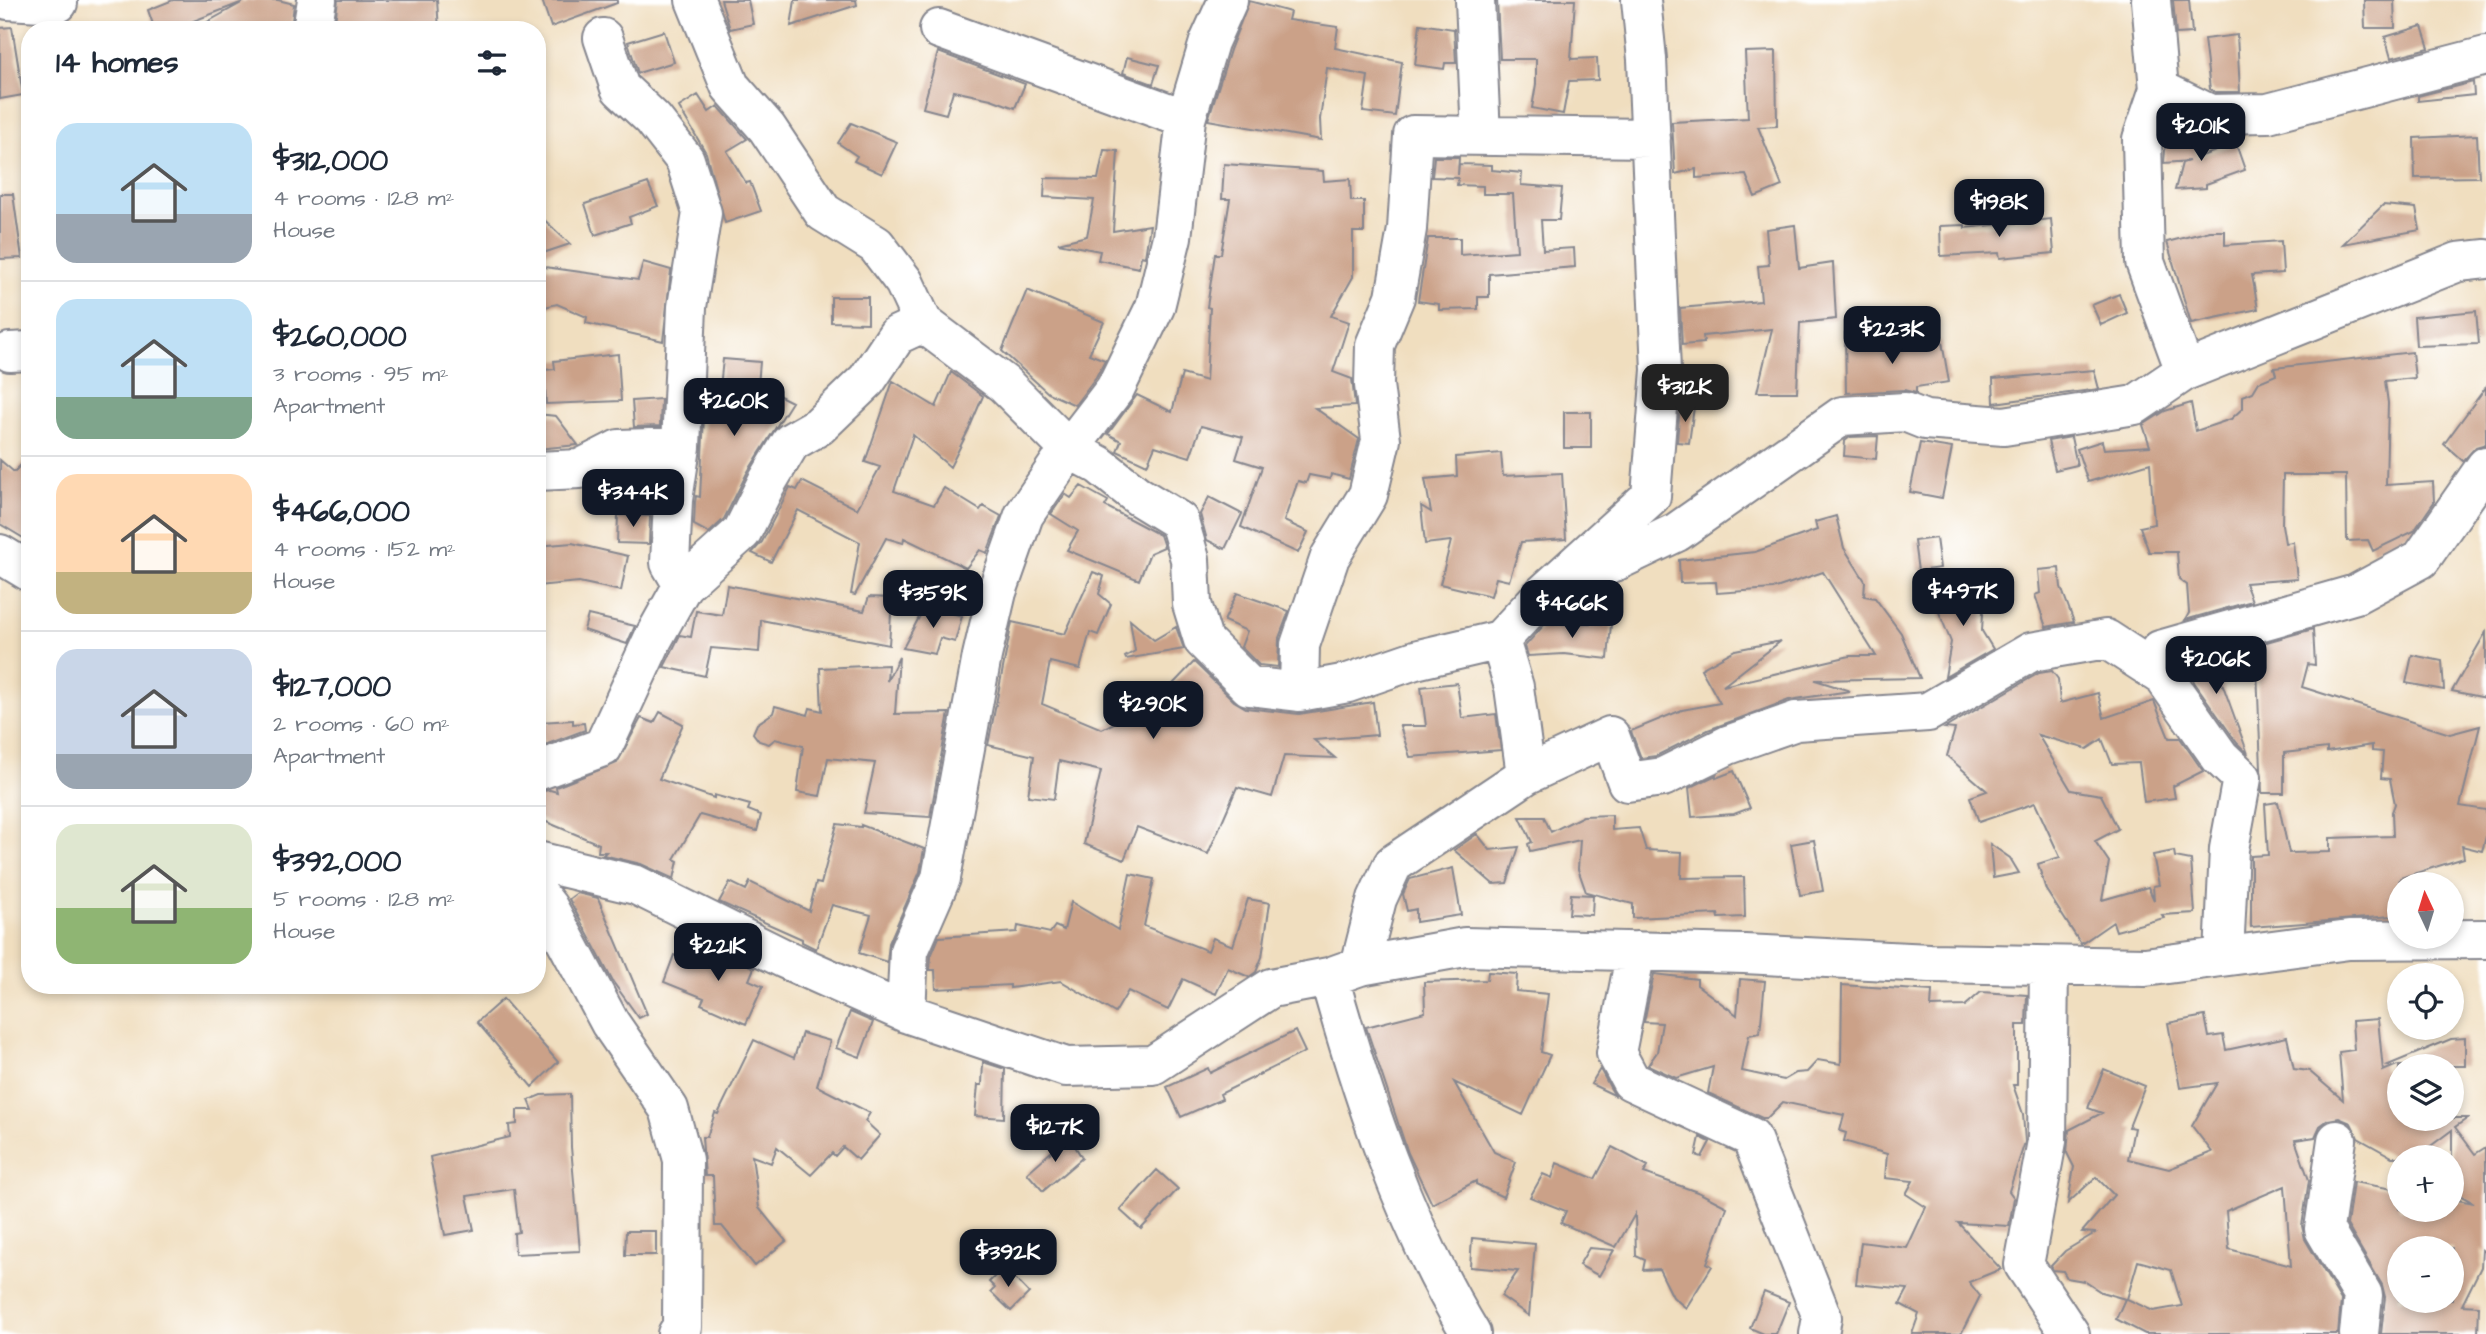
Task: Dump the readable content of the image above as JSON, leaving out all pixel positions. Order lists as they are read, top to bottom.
{
  "north": "top",
  "page": {
    "heading": "14 homes",
    "price": [
      "$201K",
      "$198K",
      "$223K",
      "$312K",
      "$260K",
      "$344K",
      "$497K",
      "$359K",
      "$466K",
      "$206K",
      "$290K",
      "$221K",
      "$127K",
      "$392K"
    ],
    "list": [
      {
        "name": "$312,000",
        "note": "4 rooms · 128 m² · House"
      },
      {
        "name": "$260,000",
        "note": "3 rooms · 95 m² · Apartment"
      },
      {
        "name": "$466,000",
        "note": "4 rooms · 152 m² · House"
      },
      {
        "name": "$127,000",
        "note": "2 rooms · 60 m² · Apartment"
      },
      {
        "name": "$392,000",
        "note": "5 rooms · 128 m² · House"
      }
    ],
    "map_buttons": ["+", "−"]
  }
}
